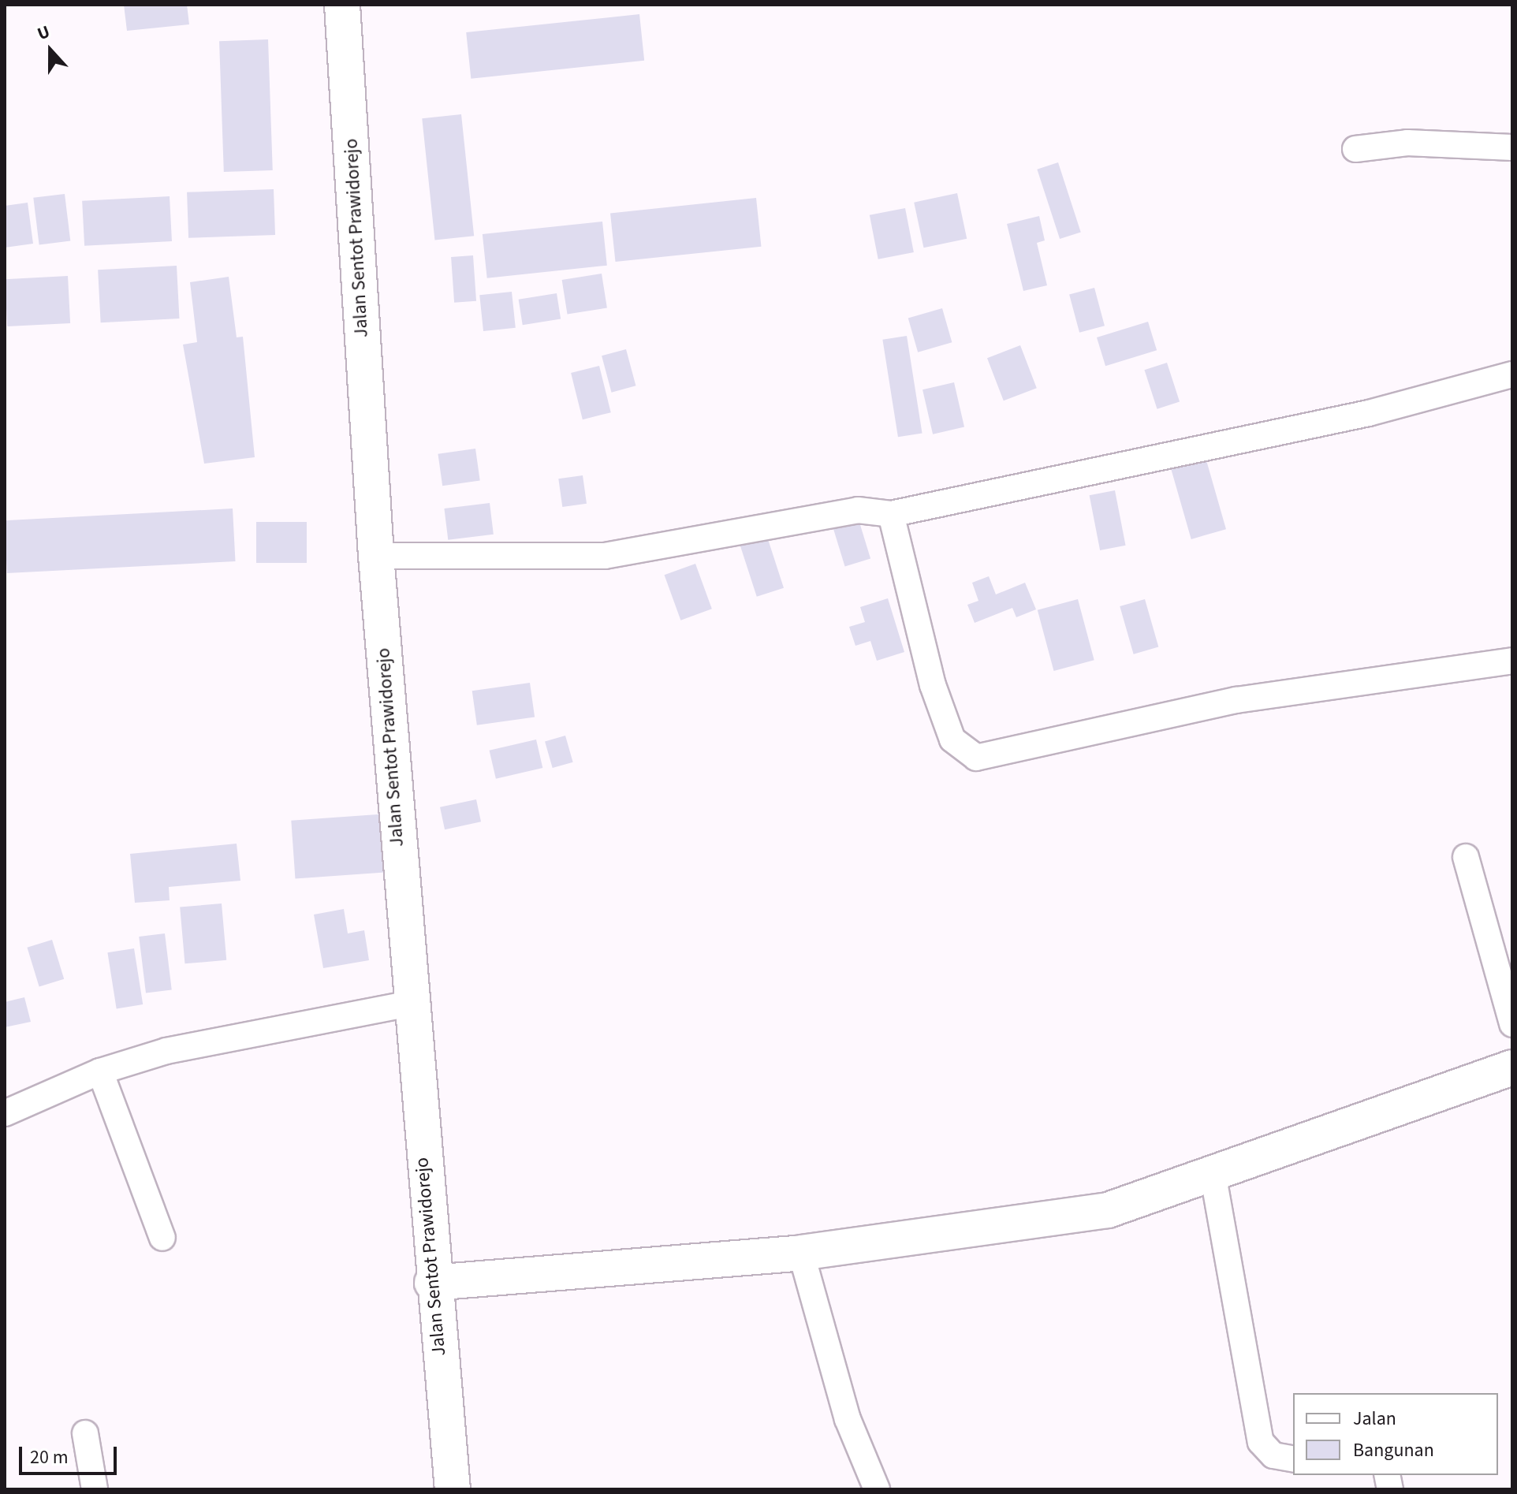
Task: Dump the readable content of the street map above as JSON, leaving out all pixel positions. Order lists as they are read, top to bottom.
{
  "streets": {
    "main road": ["Jalan Sentot Prawidorejo"]
  },
  "legend": ["Jalan", "Bangunan"],
  "scale_bar": "20 m",
  "north": "top"
}
